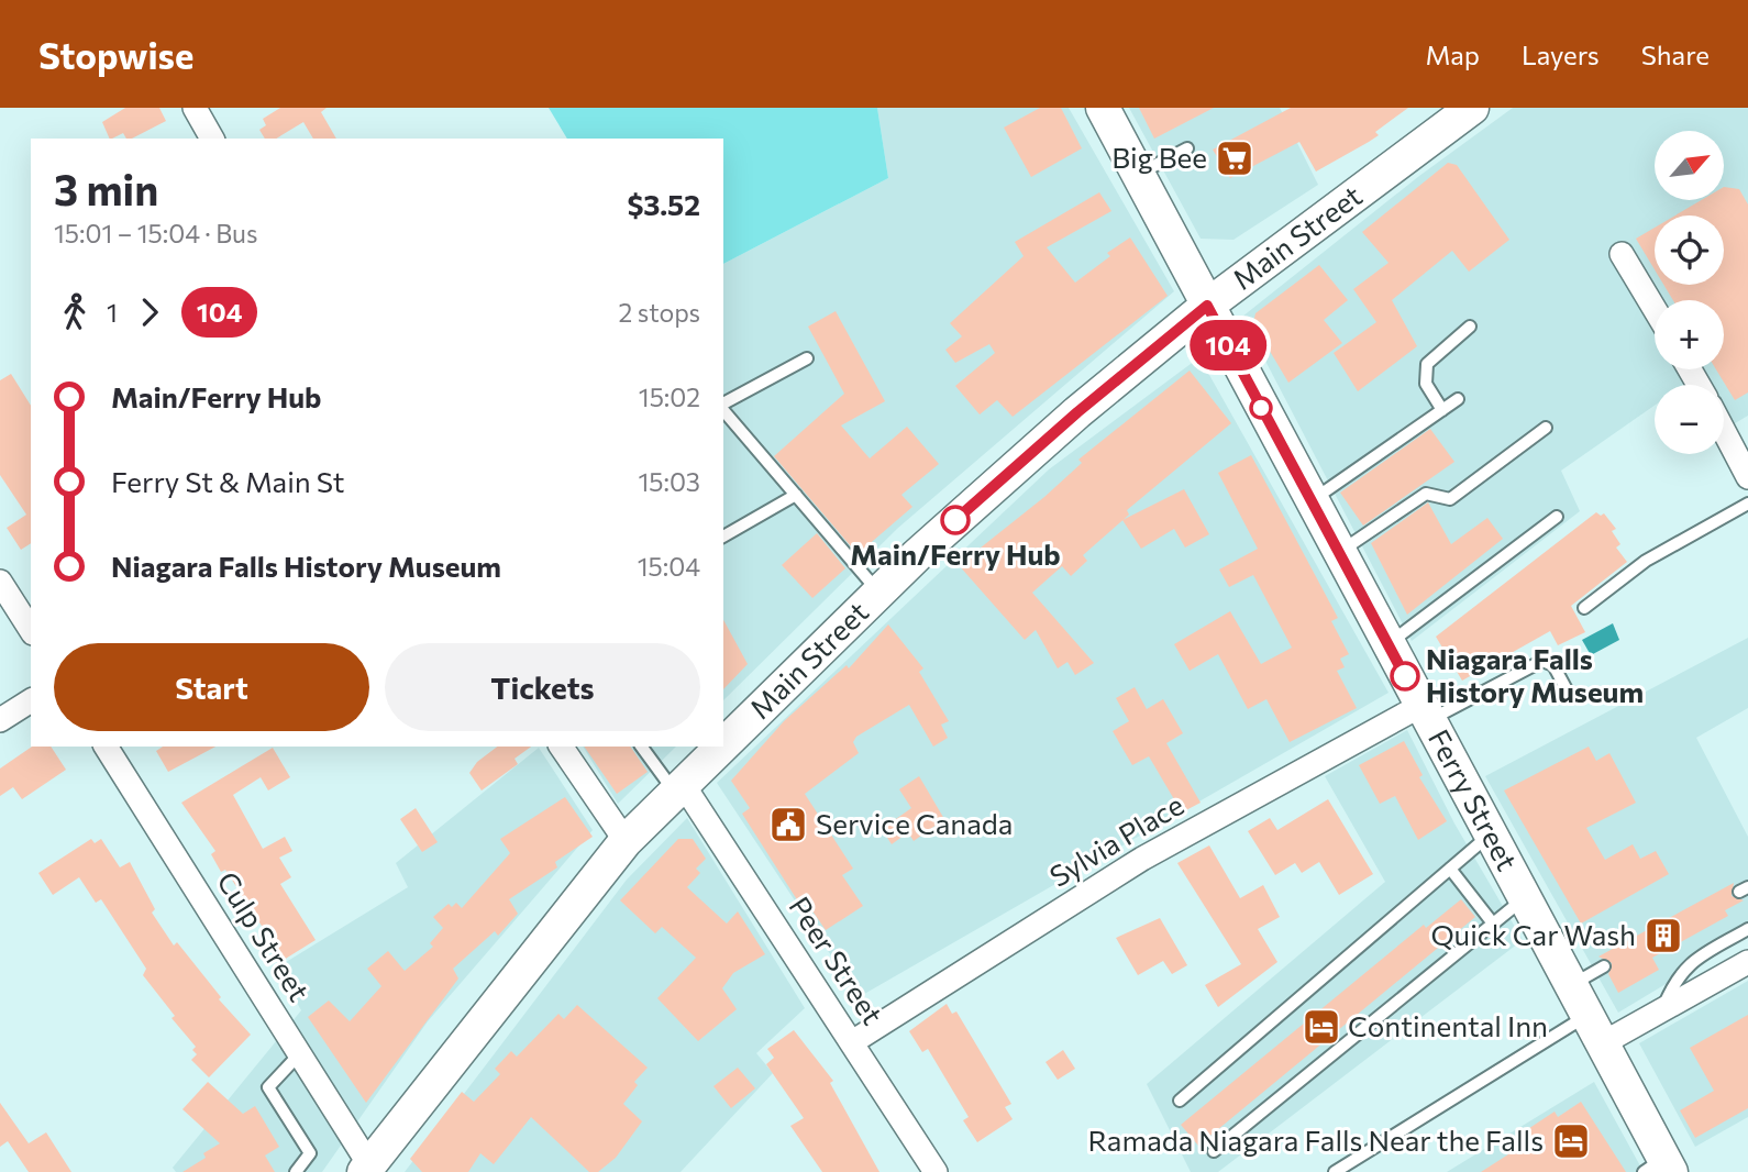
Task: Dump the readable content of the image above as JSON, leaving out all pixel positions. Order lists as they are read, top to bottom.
{
  "streets": {
    "street": [
      "Main Street",
      "Ferry Street",
      "Sylvia Place",
      "Culp Street",
      "Peer Street"
    ]
  },
  "crossings": [
    ["Main Street", "Ferry Street"],
    ["Main Street", "Culp Street"],
    ["Main Street", "Peer Street"],
    ["Ferry Street", "Sylvia Place"],
    ["Sylvia Place", "Peer Street"]
  ],
  "places": {
    "supermarket": ["Big Bee"],
    "other": ["Main/Ferry Hub", "Niagara Falls History Museum"],
    "public building": ["Service Canada"],
    "building": ["Quick Car Wash"],
    "hotel": ["Continental Inn", "Ramada Niagara Falls Near the Falls"]
  },
  "lines": ["bus line 104"],
  "north": "top right",
  "page": {
    "header": "Stopwise",
    "nav": ["Map", "Layers", "Share"],
    "on_map": "104",
    "map_buttons": ["+", "−"],
    "heading": ["3 min", "15:01 – 15:04 · Bus", "$3.52"],
    "legs": ["1", "104", "2 stops"],
    "list": [
      {
        "name": "Main/Ferry Hub",
        "value": "15:02"
      },
      {
        "name": "Ferry St & Main St",
        "value": "15:03"
      },
      {
        "name": "Niagara Falls History Museum",
        "value": "15:04"
      }
    ],
    "buttons": ["Start", "Tickets"]
  }
}
